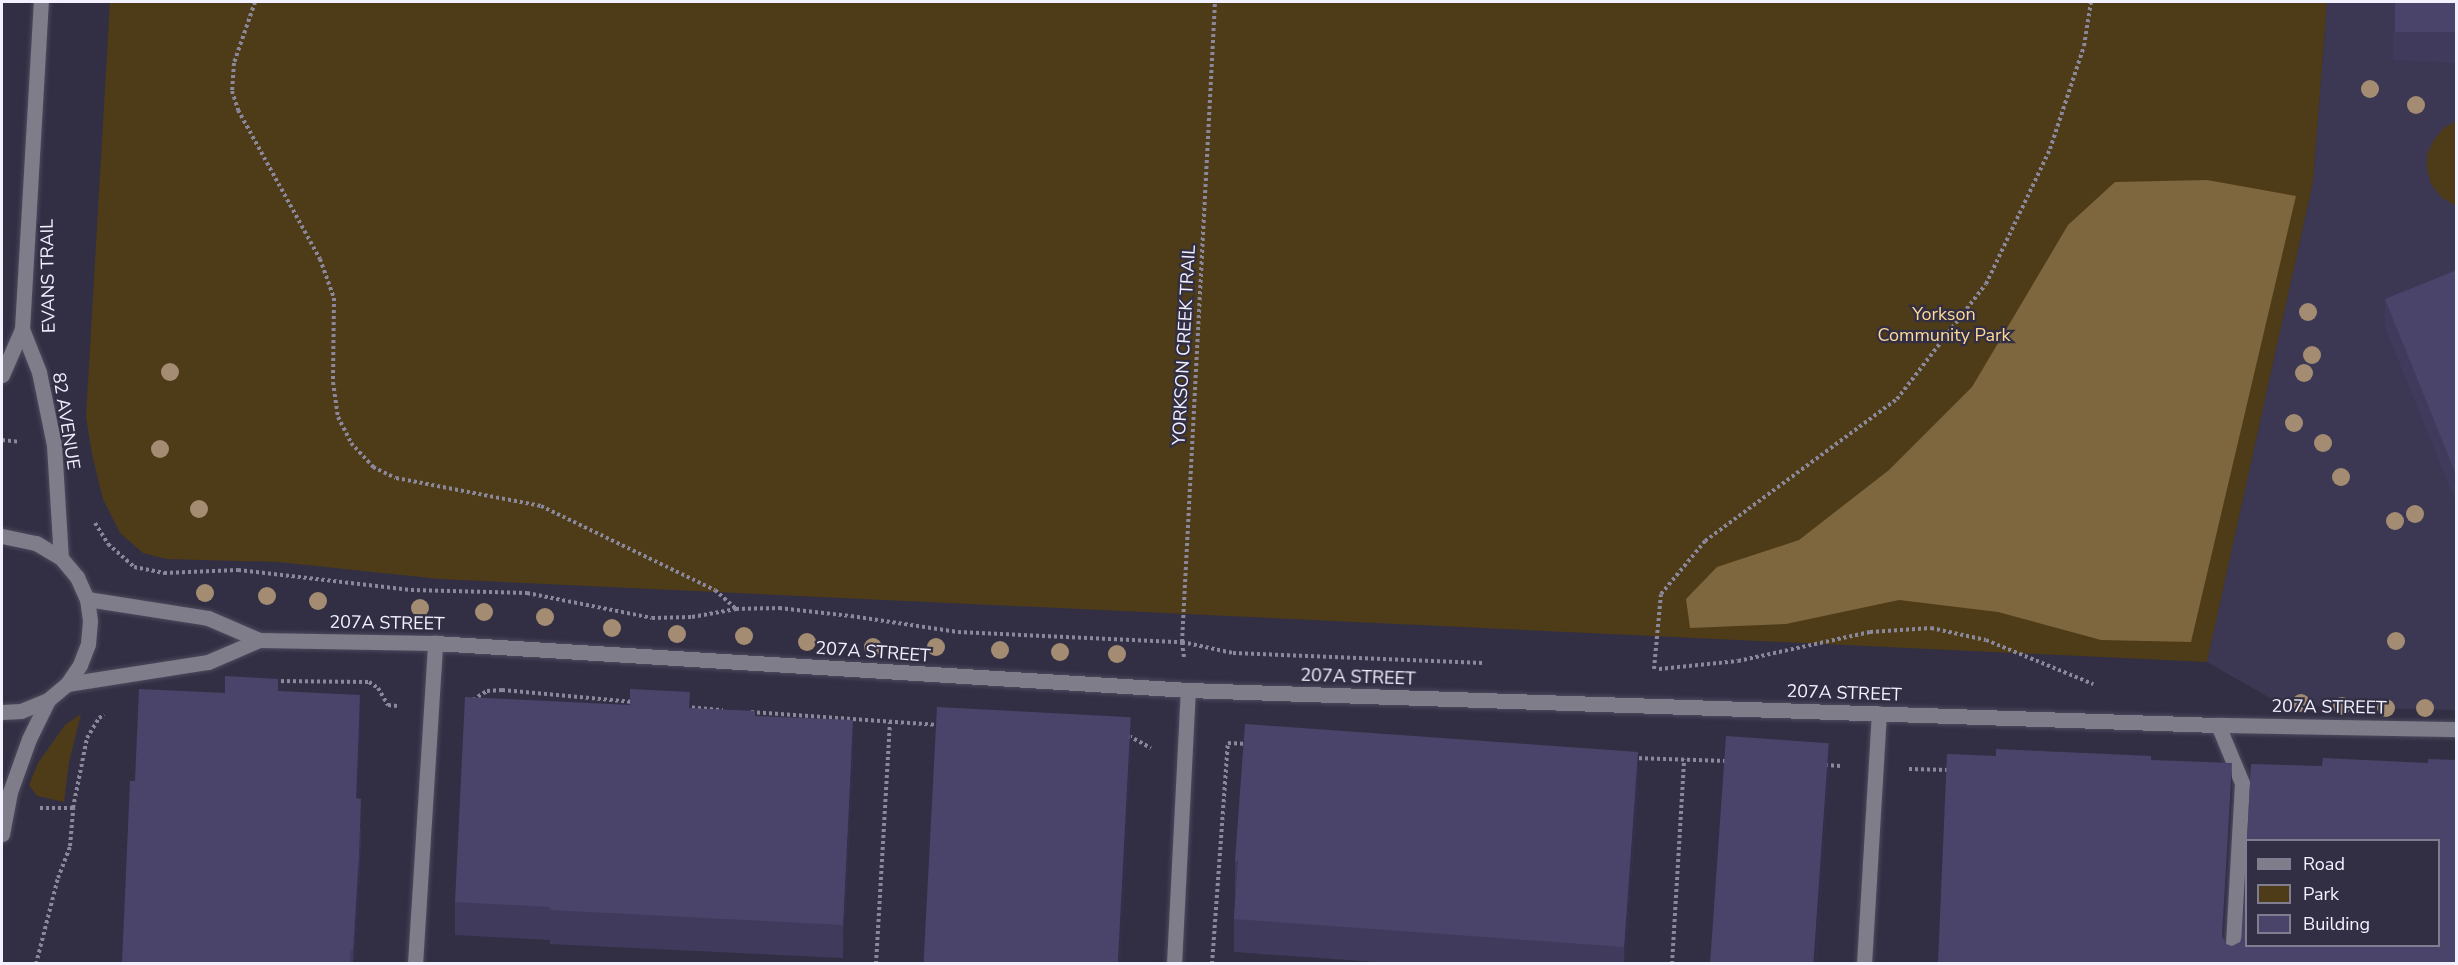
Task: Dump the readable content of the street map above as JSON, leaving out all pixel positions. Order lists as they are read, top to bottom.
{
  "streets": {
    "street": ["82 AVENUE", "207A STREET"],
    "path": ["YORKSON CREEK TRAIL"]
  },
  "crossings": [
    ["YORKSON CREEK TRAIL", "207A STREET"]
  ],
  "parks": ["Yorkson Community Park"],
  "legend": ["Road", "Park", "Building"]
}
